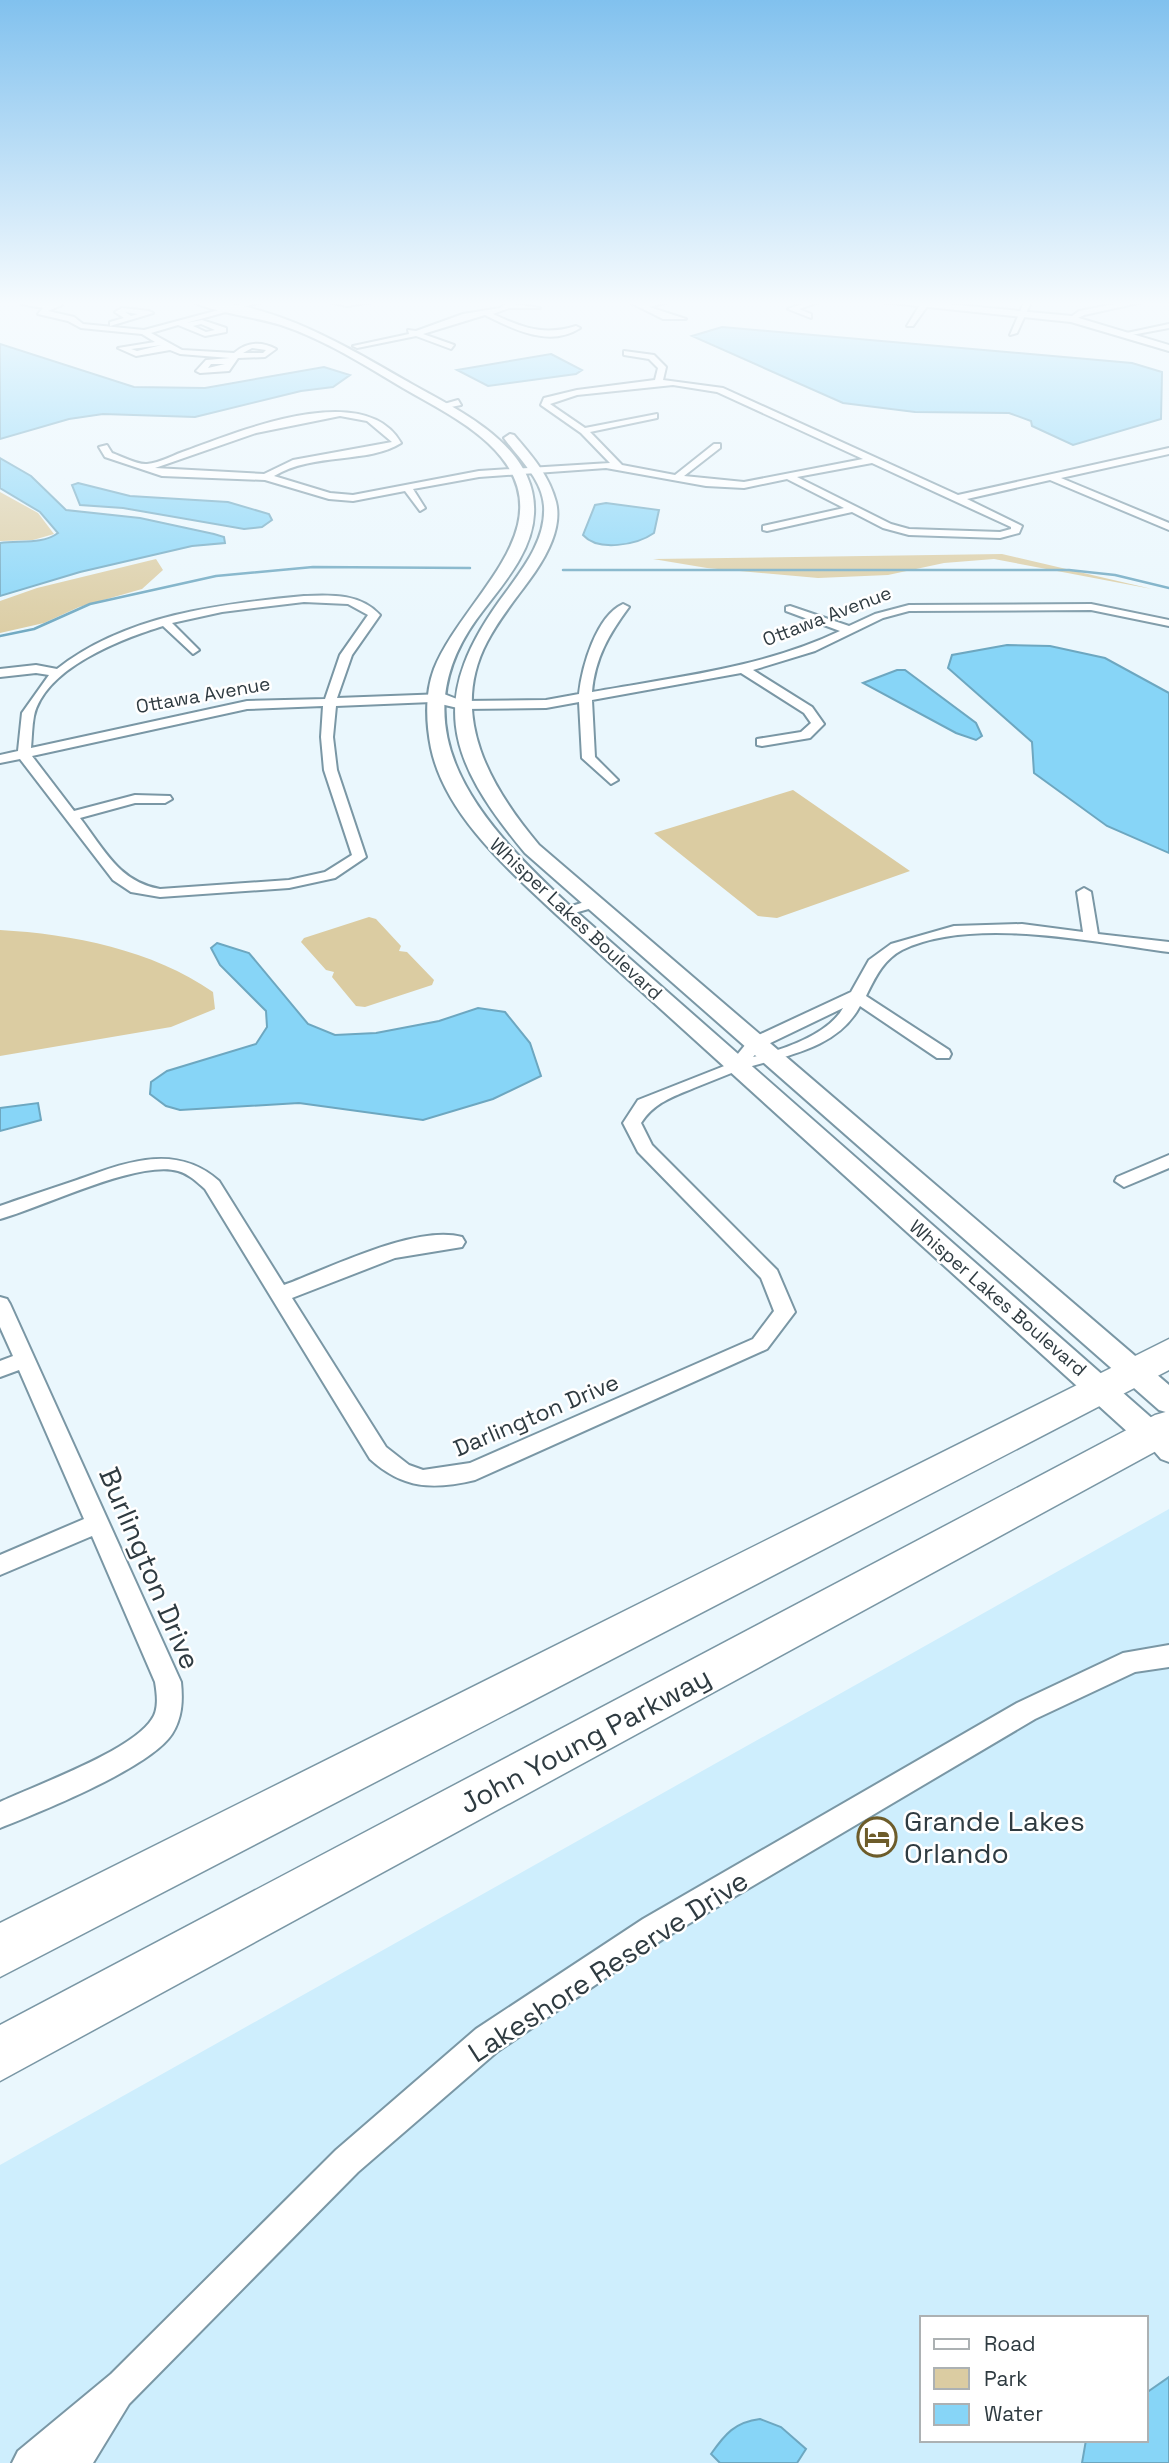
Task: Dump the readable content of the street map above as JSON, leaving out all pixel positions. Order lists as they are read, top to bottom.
{
  "streets": {
    "highway": ["John Young Parkway"],
    "street": [
      "Ottawa Avenue",
      "Whisper Lakes Boulevard",
      "Darlington Drive",
      "Burlington Drive",
      "Lakeshore Reserve Drive"
    ]
  },
  "crossings": [
    ["Ottawa Avenue", "Whisper Lakes Boulevard"],
    ["Whisper Lakes Boulevard", "Darlington Drive"],
    ["Whisper Lakes Boulevard", "John Young Parkway"]
  ],
  "places": {
    "hotel": ["Grande Lakes Orlando"]
  },
  "legend": ["Road", "Park", "Water"]
}
